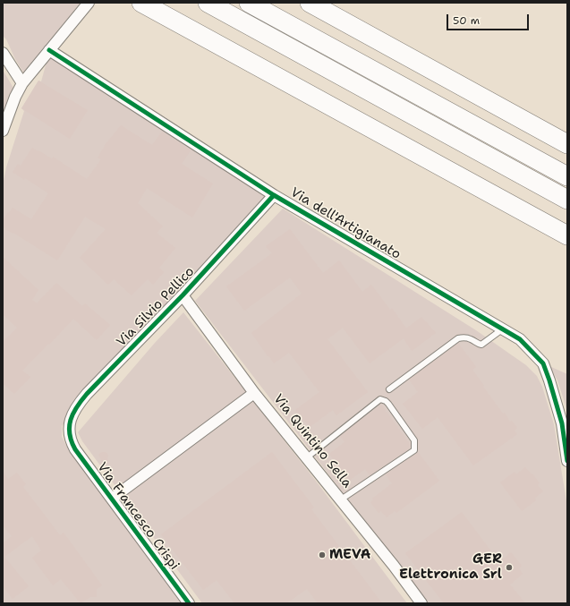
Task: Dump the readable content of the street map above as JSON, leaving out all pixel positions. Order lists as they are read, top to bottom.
{
  "streets": {
    "street": [
      "Via dell'Artigianato",
      "Via Silvio Pellico",
      "Via Quintino Sella",
      "Via Francesco Crispi"
    ]
  },
  "crossings": [
    ["Via dell'Artigianato", "Via Silvio Pellico"],
    ["Via Silvio Pellico", "Via Quintino Sella"],
    ["Via Silvio Pellico", "Via Francesco Crispi"]
  ],
  "places": ["MEVA", "GER Elettronica Srl"],
  "scale_bar": "50 m"
}
